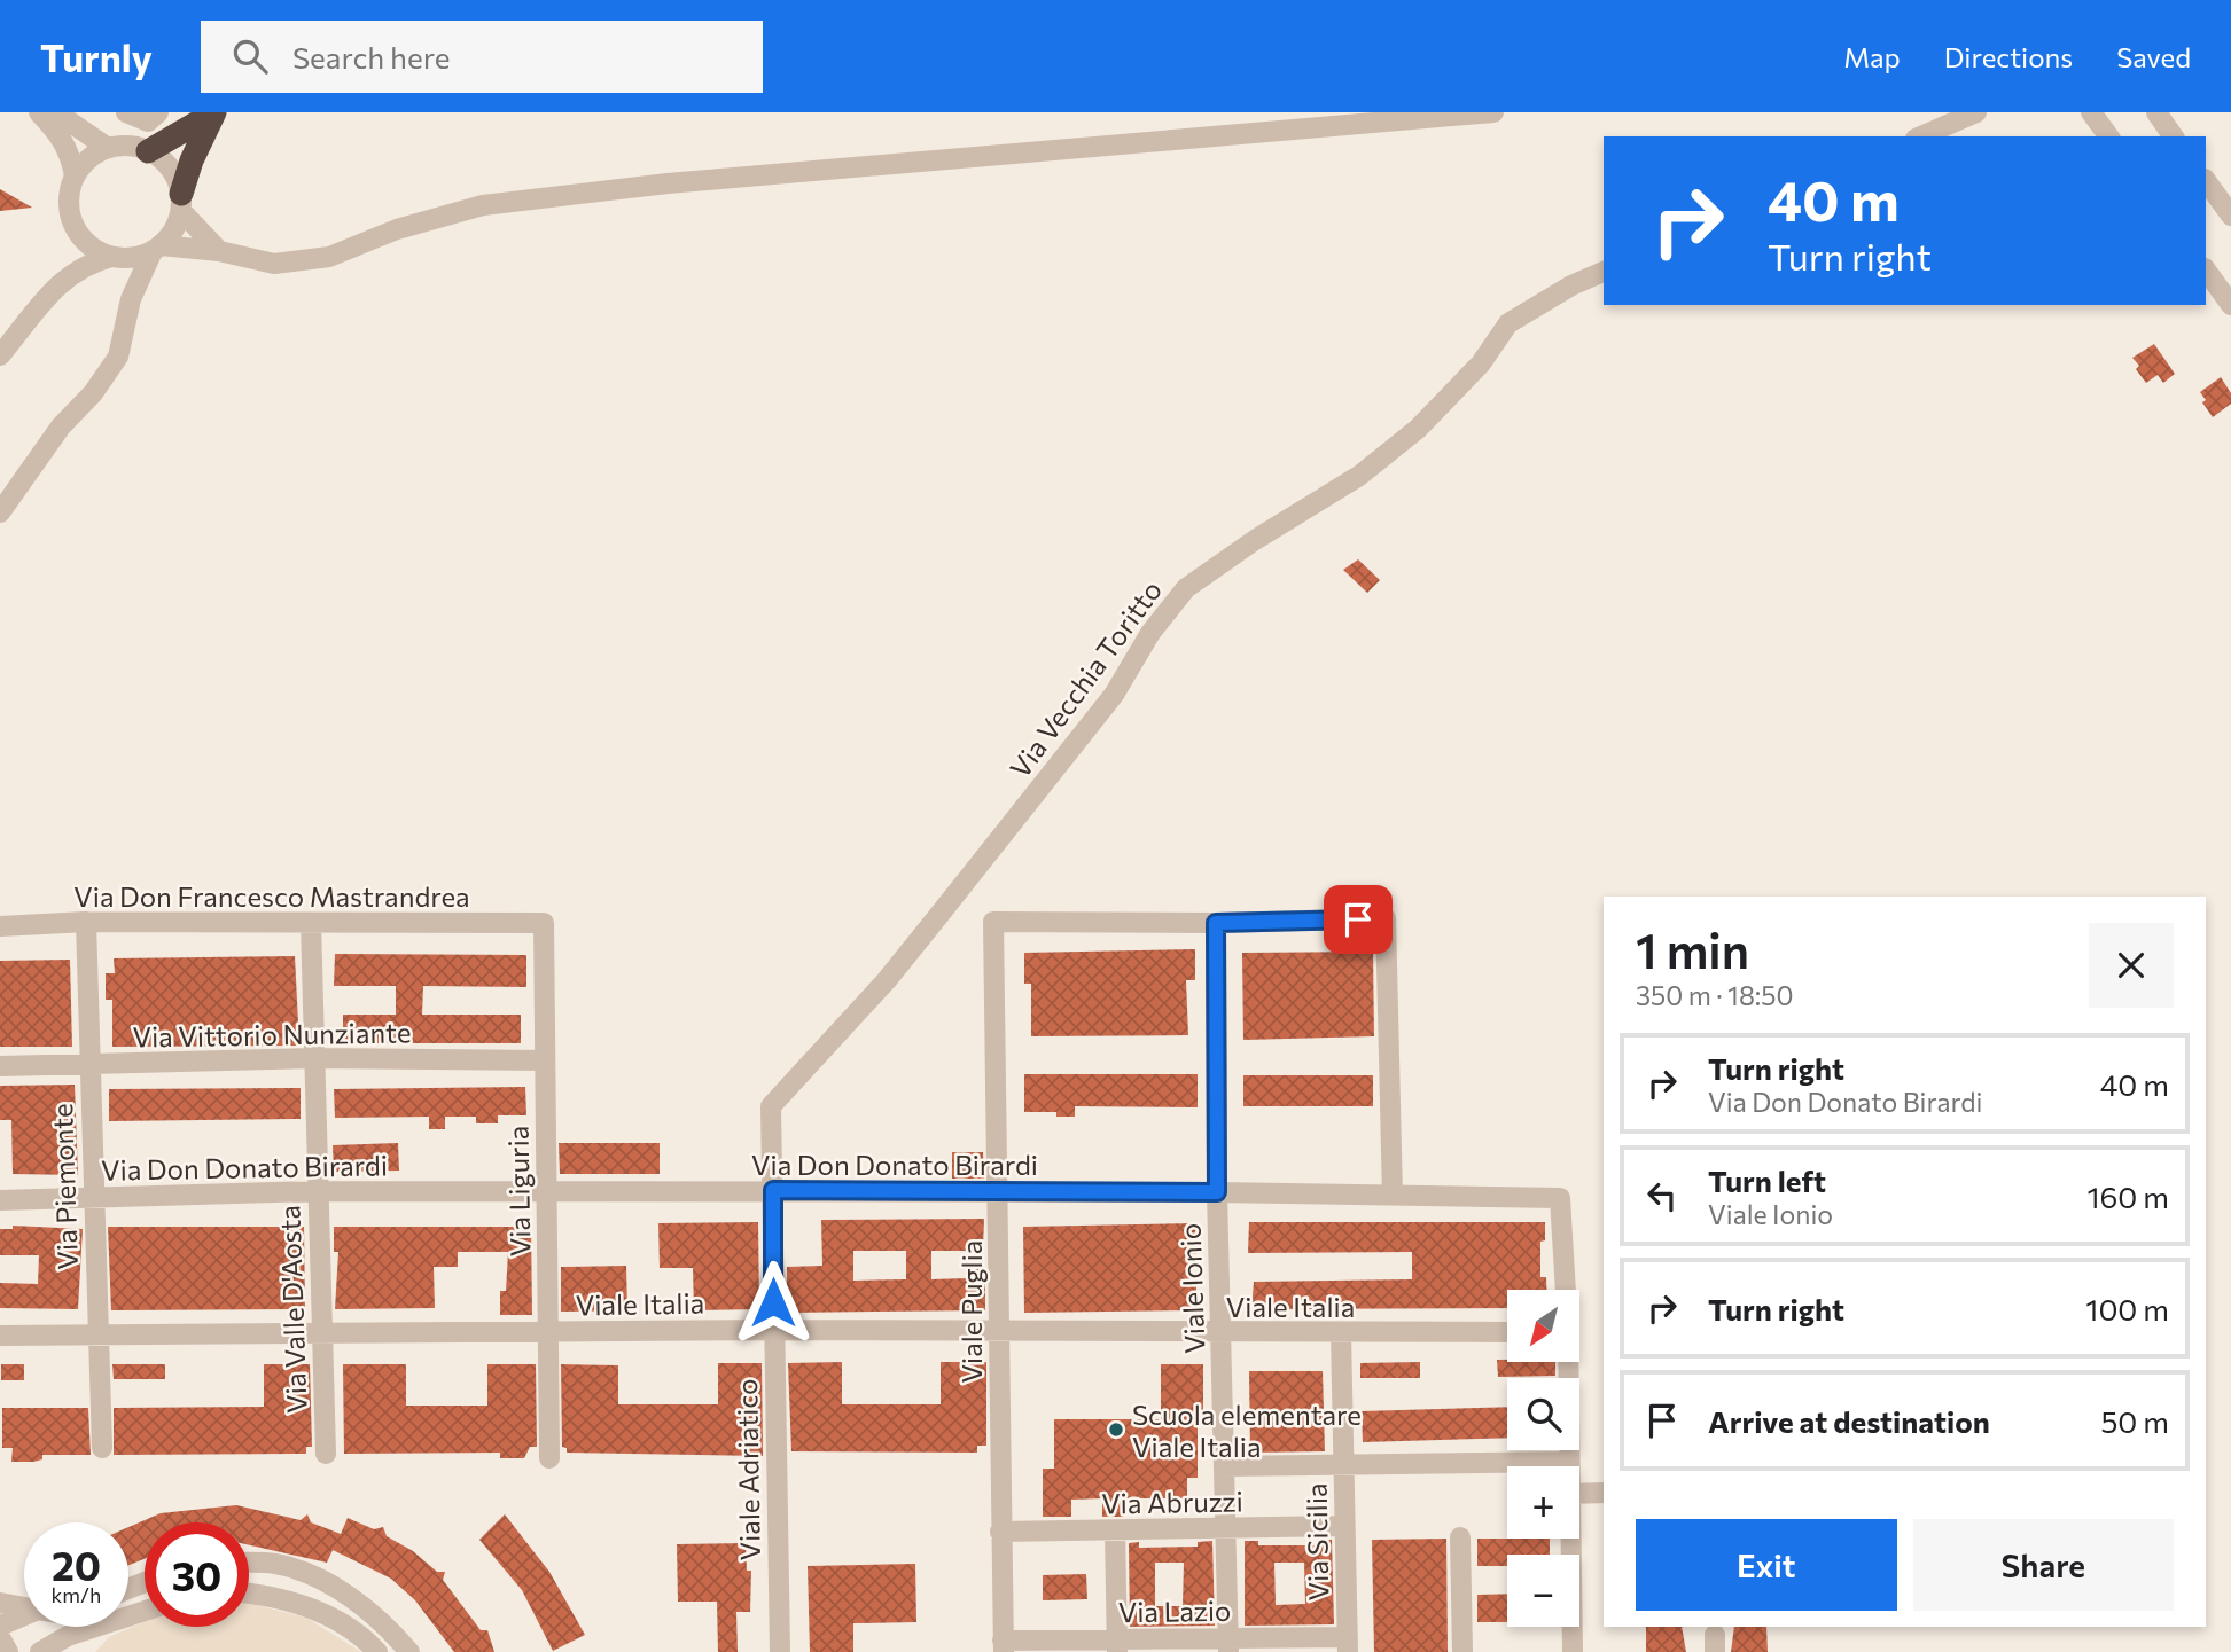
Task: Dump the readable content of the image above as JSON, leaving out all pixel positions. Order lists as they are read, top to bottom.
{
  "streets": {
    "street": [
      "Via Vecchia Toritto",
      "Via Don Francesco Mastrandrea",
      "Via Vittorio Nunziante",
      "Via Don Donato Birardi",
      "Via Piemonte",
      "Via Liguria",
      "Viale Ionio",
      "Viale Italia",
      "Via Valle D'Aosta",
      "Viale Puglia",
      "Viale Adriatico",
      "Via Abruzzi",
      "Via Sicilia",
      "Via Lazio"
    ]
  },
  "crossings": [
    ["Via Vecchia Toritto", "Via Don Donato Birardi"],
    ["Via Vecchia Toritto", "Viale Adriatico"],
    ["Via Don Francesco Mastrandrea", "Via Piemonte"],
    ["Via Don Francesco Mastrandrea", "Via Liguria"],
    ["Via Don Francesco Mastrandrea", "Via Valle D'Aosta"],
    ["Via Vittorio Nunziante", "Via Piemonte"],
    ["Via Vittorio Nunziante", "Via Liguria"],
    ["Via Vittorio Nunziante", "Via Valle D'Aosta"],
    ["Via Don Donato Birardi", "Via Piemonte"],
    ["Via Don Donato Birardi", "Via Liguria"],
    ["Via Don Donato Birardi", "Viale Ionio"],
    ["Via Don Donato Birardi", "Via Valle D'Aosta"],
    ["Via Don Donato Birardi", "Viale Puglia"],
    ["Via Don Donato Birardi", "Viale Adriatico"],
    ["Via Piemonte", "Viale Italia"],
    ["Via Liguria", "Viale Italia"],
    ["Viale Ionio", "Viale Italia"],
    ["Viale Ionio", "Viale Puglia"],
    ["Viale Ionio", "Via Abruzzi"],
    ["Viale Ionio", "Via Lazio"],
    ["Viale Italia", "Via Valle D'Aosta"],
    ["Viale Italia", "Viale Puglia"],
    ["Viale Italia", "Viale Adriatico"],
    ["Viale Italia", "Via Sicilia"],
    ["Viale Puglia", "Via Abruzzi"],
    ["Viale Puglia", "Via Lazio"],
    ["Via Abruzzi", "Via Sicilia"],
    ["Via Sicilia", "Via Lazio"]
  ],
  "places": ["Scuola elementare Viale Italia"],
  "north": "bottom left",
  "page": {
    "header": "Turnly",
    "search": "Search here",
    "nav": ["Map", "Directions", "Saved"],
    "turn": ["40 m", "Turn right"],
    "heading": ["1 min", "350 m · 18:50"],
    "list": [
      {
        "name": "Turn right",
        "note": "Via Don Donato Birardi",
        "value": "40 m"
      },
      {
        "name": "Turn left",
        "note": "Viale Ionio",
        "value": "160 m"
      },
      {
        "name": "Turn right",
        "value": "100 m"
      },
      {
        "name": "Arrive at destination",
        "value": "50 m"
      }
    ],
    "map_buttons": ["+", "−"],
    "buttons": ["Exit", "Share"],
    "speed": "20 km/h",
    "limit": "30"
  }
}
